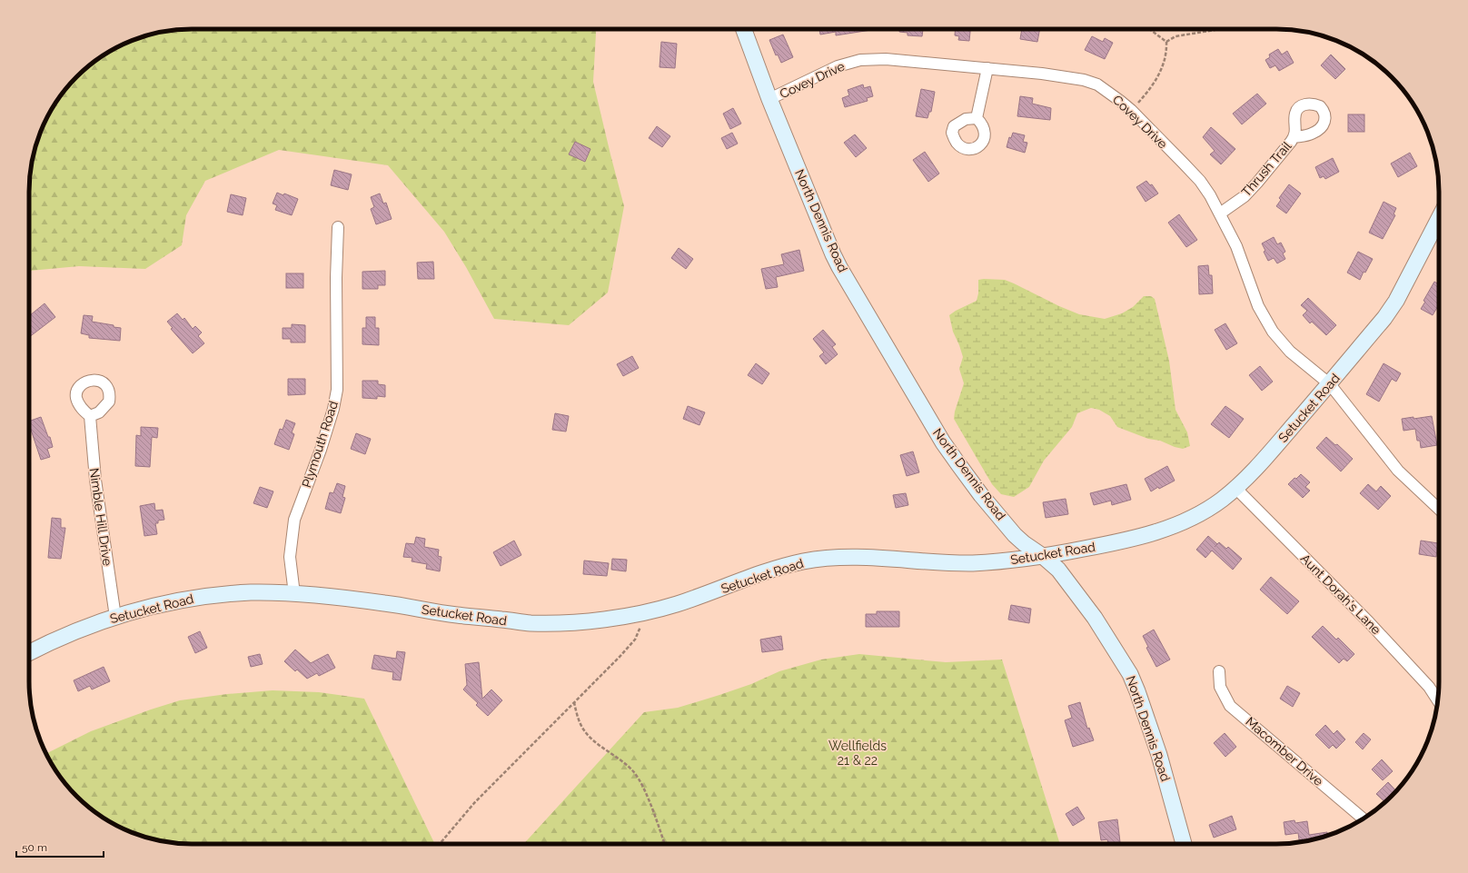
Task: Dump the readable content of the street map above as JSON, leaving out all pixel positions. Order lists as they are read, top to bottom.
{
  "streets": {
    "main road": ["North Dennis Road", "Setucket Road"],
    "street": [
      "Covey Drive",
      "Thrush Trail",
      "Plymouth Road",
      "Nimble Hill Drive",
      "Aunt Dorah's Lane",
      "Macomber Drive"
    ]
  },
  "crossings": [
    ["Covey Drive", "Thrush Trail"],
    ["Covey Drive", "North Dennis Road"],
    ["Covey Drive", "Setucket Road"],
    ["North Dennis Road", "Setucket Road"],
    ["Setucket Road", "Plymouth Road"],
    ["Setucket Road", "Nimble Hill Drive"],
    ["Setucket Road", "Aunt Dorah's Lane"]
  ],
  "parks": ["Wellfields 21 & 22"],
  "scale_bar": "50 m"
}
